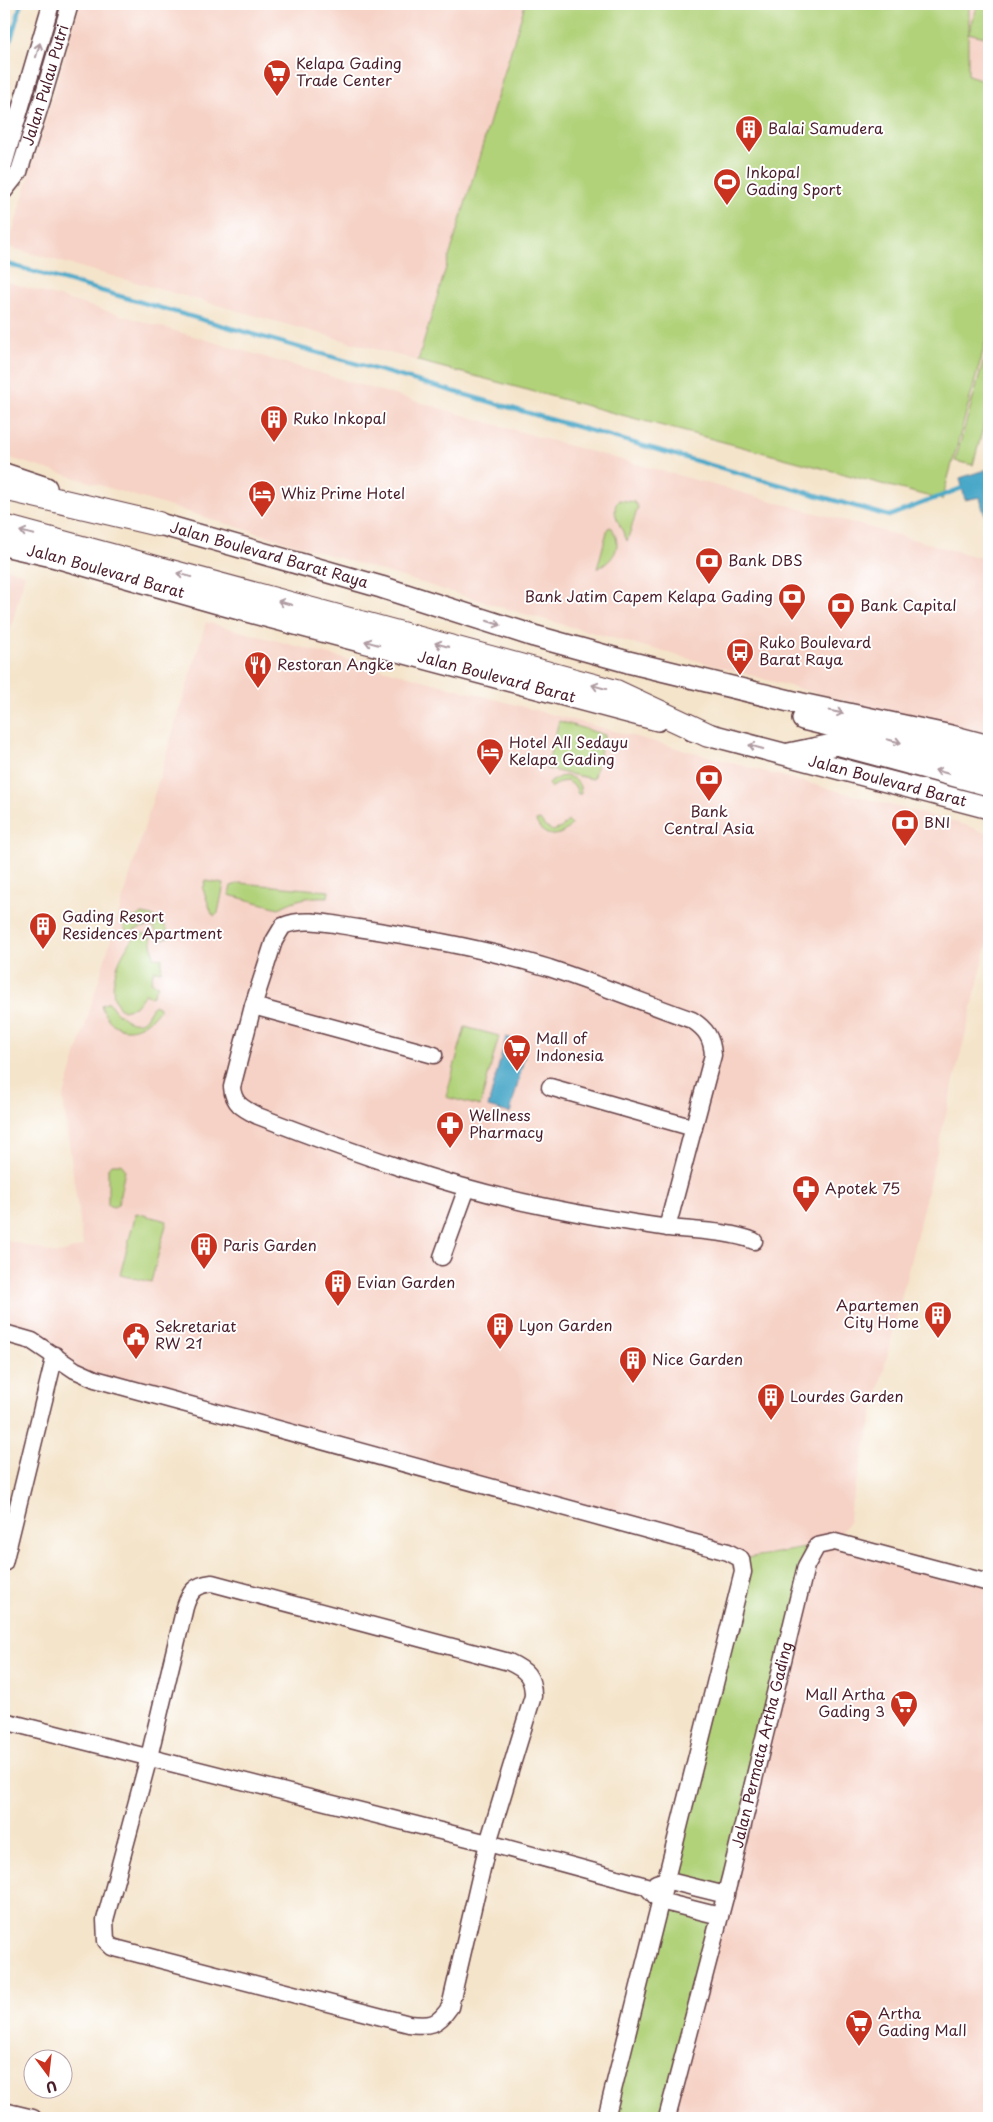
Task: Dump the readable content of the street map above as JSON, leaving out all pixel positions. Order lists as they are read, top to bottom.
{
  "streets": {
    "main road": ["Jalan Boulevard Barat Raya", "Jalan Boulevard Barat"],
    "street": ["Jalan Pulau Putri", "Jalan Permata Artha Gading"]
  },
  "one_way": ["Jalan Boulevard Barat Raya"],
  "places": {
    "supermarket": [
      "Kelapa Gading Trade Center",
      "Mall of Indonesia",
      "Mall Artha Gading 3",
      "Artha Gading Mall"
    ],
    "building": [
      "Balai Samudera",
      "Ruko Inkopal",
      "Gading Resort Residences Apartment",
      "Paris Garden",
      "Evian Garden",
      "Apartemen City Home",
      "Lyon Garden",
      "Nice Garden",
      "Lourdes Garden"
    ],
    "sports": ["Inkopal Gading Sport"],
    "hotel": ["Whiz Prime Hotel", "Hotel All Sedayu Kelapa Gading"],
    "bank": [
      "Bank DBS",
      "Bank Jatim Capem Kelapa Gading",
      "Bank Capital",
      "Bank Central Asia",
      "BNI"
    ],
    "bus stop": ["Ruko Boulevard Barat Raya"],
    "restaurant": ["Restoran Angke"],
    "pharmacy": ["Wellness Pharmacy", "Apotek 75"],
    "public building": ["Sekretariat RW 21"]
  },
  "north": "bottom"
}
